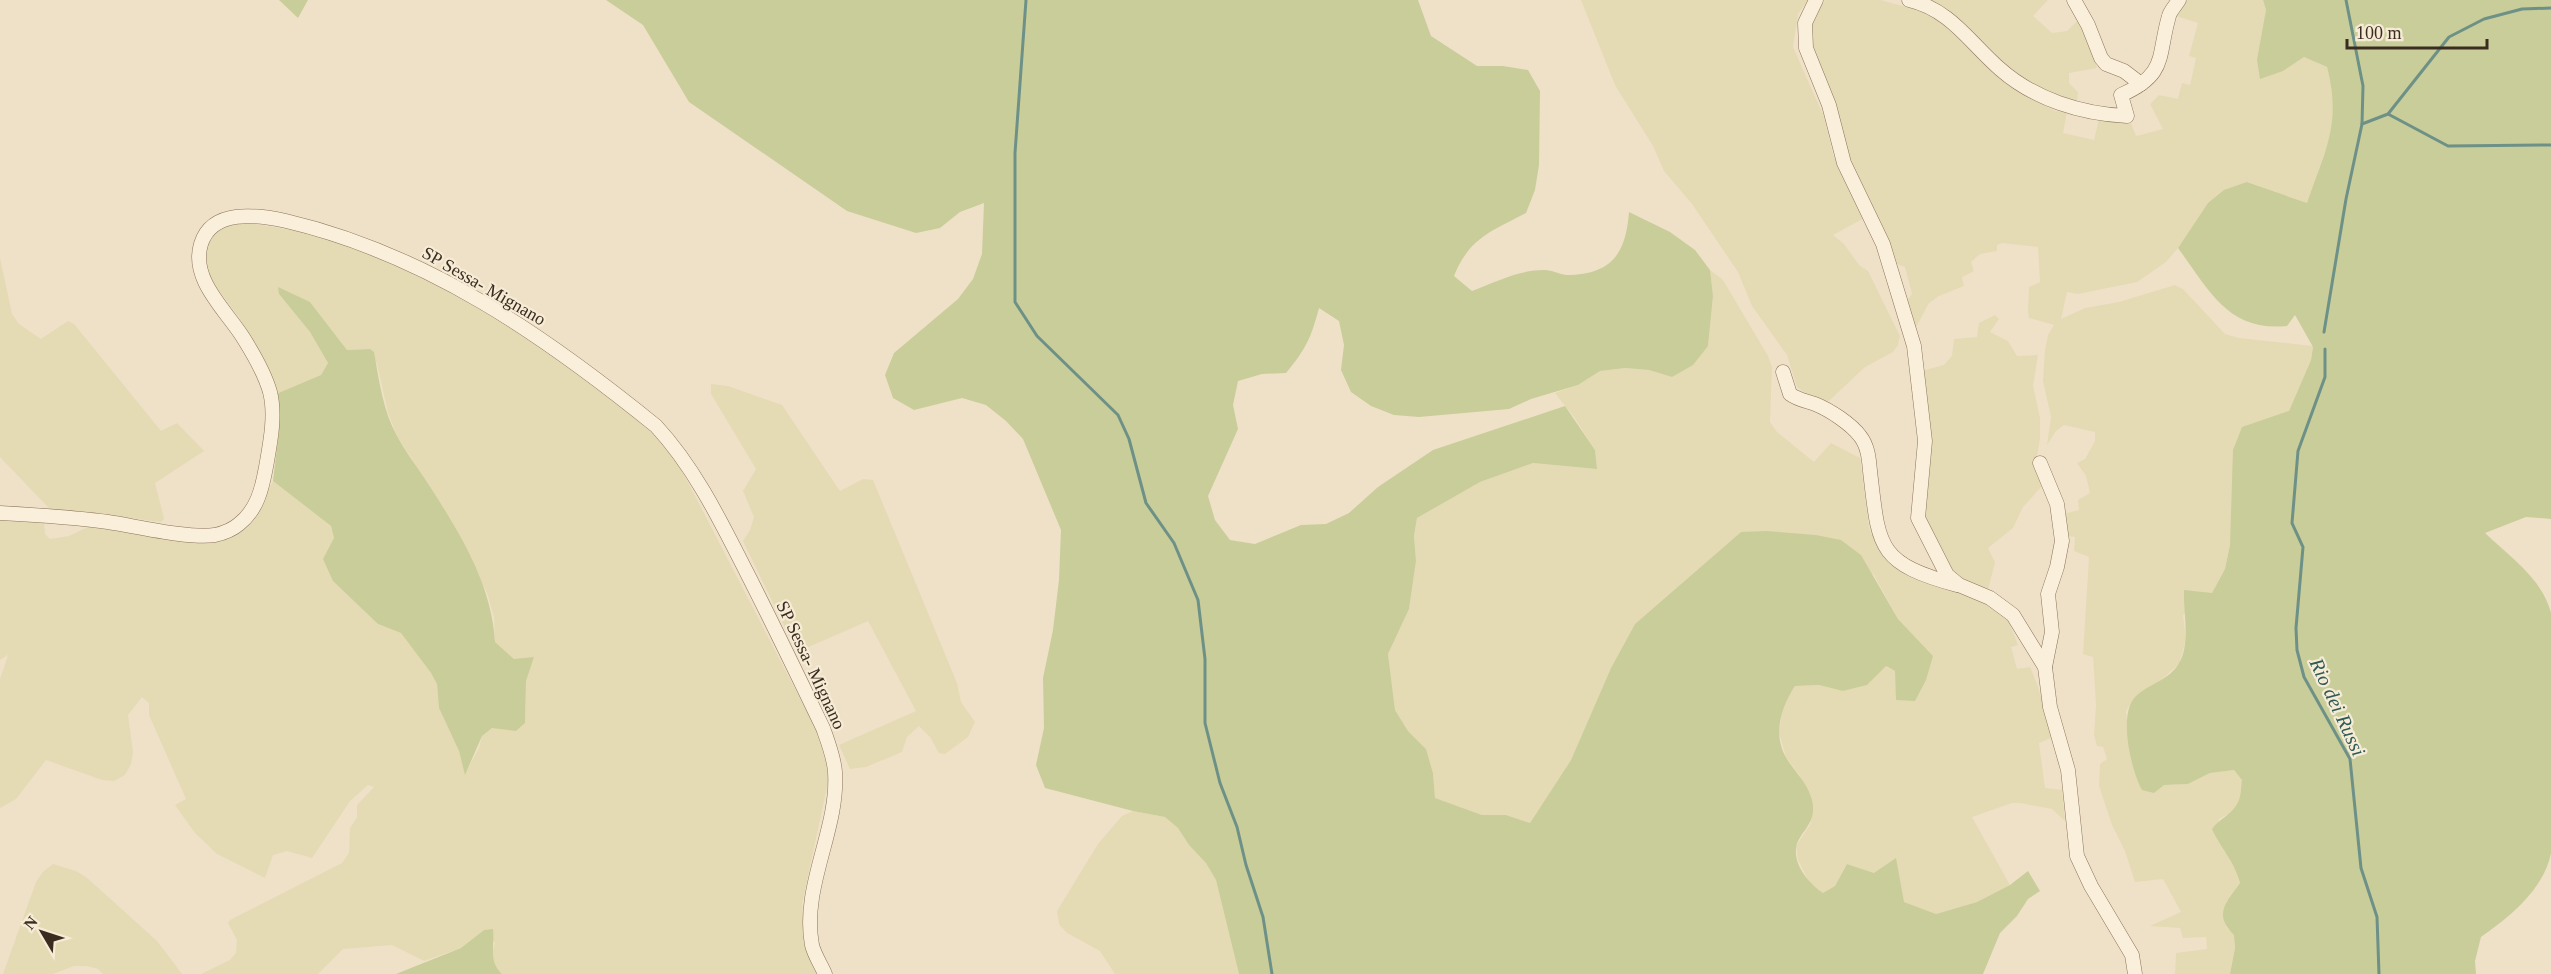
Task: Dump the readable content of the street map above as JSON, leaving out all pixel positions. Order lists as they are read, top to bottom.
{
  "streets": {
    "street": ["SP Sessa- Mignano"]
  },
  "water": ["Rio dei Russi"],
  "scale_bar": "100 m",
  "north": "top left"
}
